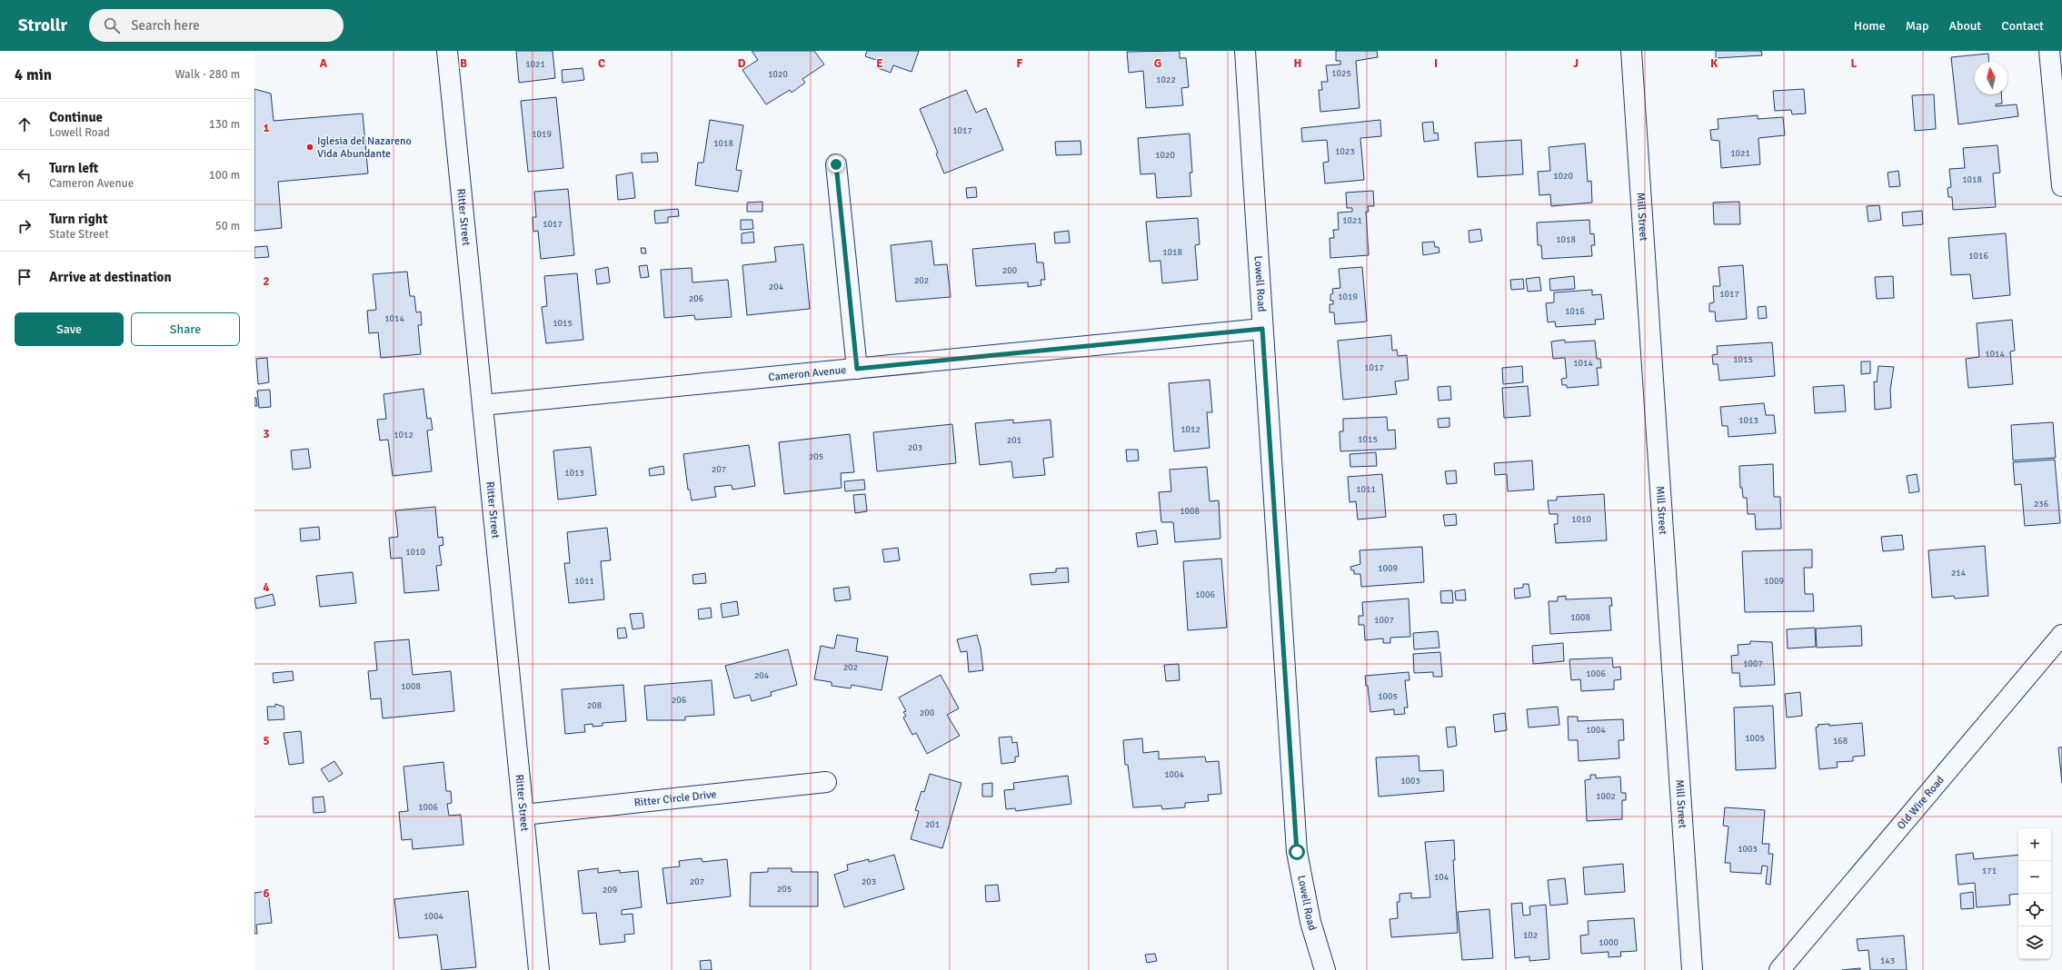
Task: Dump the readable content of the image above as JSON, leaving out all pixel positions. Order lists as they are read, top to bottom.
{
  "streets": {
    "street": [
      "Mill Street",
      "Ritter Street",
      "Lowell Road",
      "Cameron Avenue",
      "Ritter Circle Drive",
      "Old Wire Road"
    ]
  },
  "crossings": [
    ["Ritter Street", "Cameron Avenue"],
    ["Ritter Street", "Ritter Circle Drive"],
    ["Lowell Road", "Cameron Avenue"]
  ],
  "places": ["Iglesia del Nazareno Vida Abundante"],
  "house_numbers": [
    "1021",
    "1025",
    "1020",
    "1022",
    "1017",
    "1019",
    "1018",
    "1023",
    "1021",
    "1020",
    "1020",
    "1018",
    "1021",
    "1017",
    "1018",
    "1018",
    "1016",
    "200",
    "202",
    "204",
    "1017",
    "1019",
    "206",
    "1016",
    "1014",
    "1015",
    "1014",
    "1015",
    "1014",
    "1017",
    "1013",
    "1012",
    "1012",
    "1015",
    "201",
    "203",
    "205",
    "207",
    "1013",
    "1011",
    "236",
    "1008",
    "1010",
    "1010",
    "1009",
    "214",
    "1011",
    "1009",
    "1006",
    "1008",
    "1007",
    "1007",
    "202",
    "1006",
    "204",
    "1008",
    "1005",
    "206",
    "208",
    "200",
    "1004",
    "1005",
    "168",
    "1004",
    "1003",
    "1002",
    "1006",
    "201",
    "1003",
    "171",
    "104",
    "207",
    "203",
    "205",
    "209",
    "1004",
    "102",
    "1000",
    "143"
  ],
  "north": "top",
  "page": {
    "header": "Strollr",
    "search": "Search here",
    "nav": [
      "Home",
      "Map",
      "About",
      "Contact"
    ],
    "heading": ["4 min", "Walk · 280 m"],
    "list": [
      ["Continue", "Lowell Road", "130 m"],
      ["Turn left", "Cameron Avenue", "100 m"],
      ["Turn right", "State Street", "50 m"],
      "Arrive at destination"
    ],
    "buttons": ["Save", "Share"],
    "map_buttons": ["+", "−"]
  },
  "grid": {
    "columns": [
      "A",
      "B",
      "C",
      "D",
      "E",
      "F",
      "G",
      "H",
      "I",
      "J",
      "K",
      "L"
    ],
    "rows": [
      "1",
      "2",
      "3",
      "4",
      "5",
      "6"
    ]
  }
}
